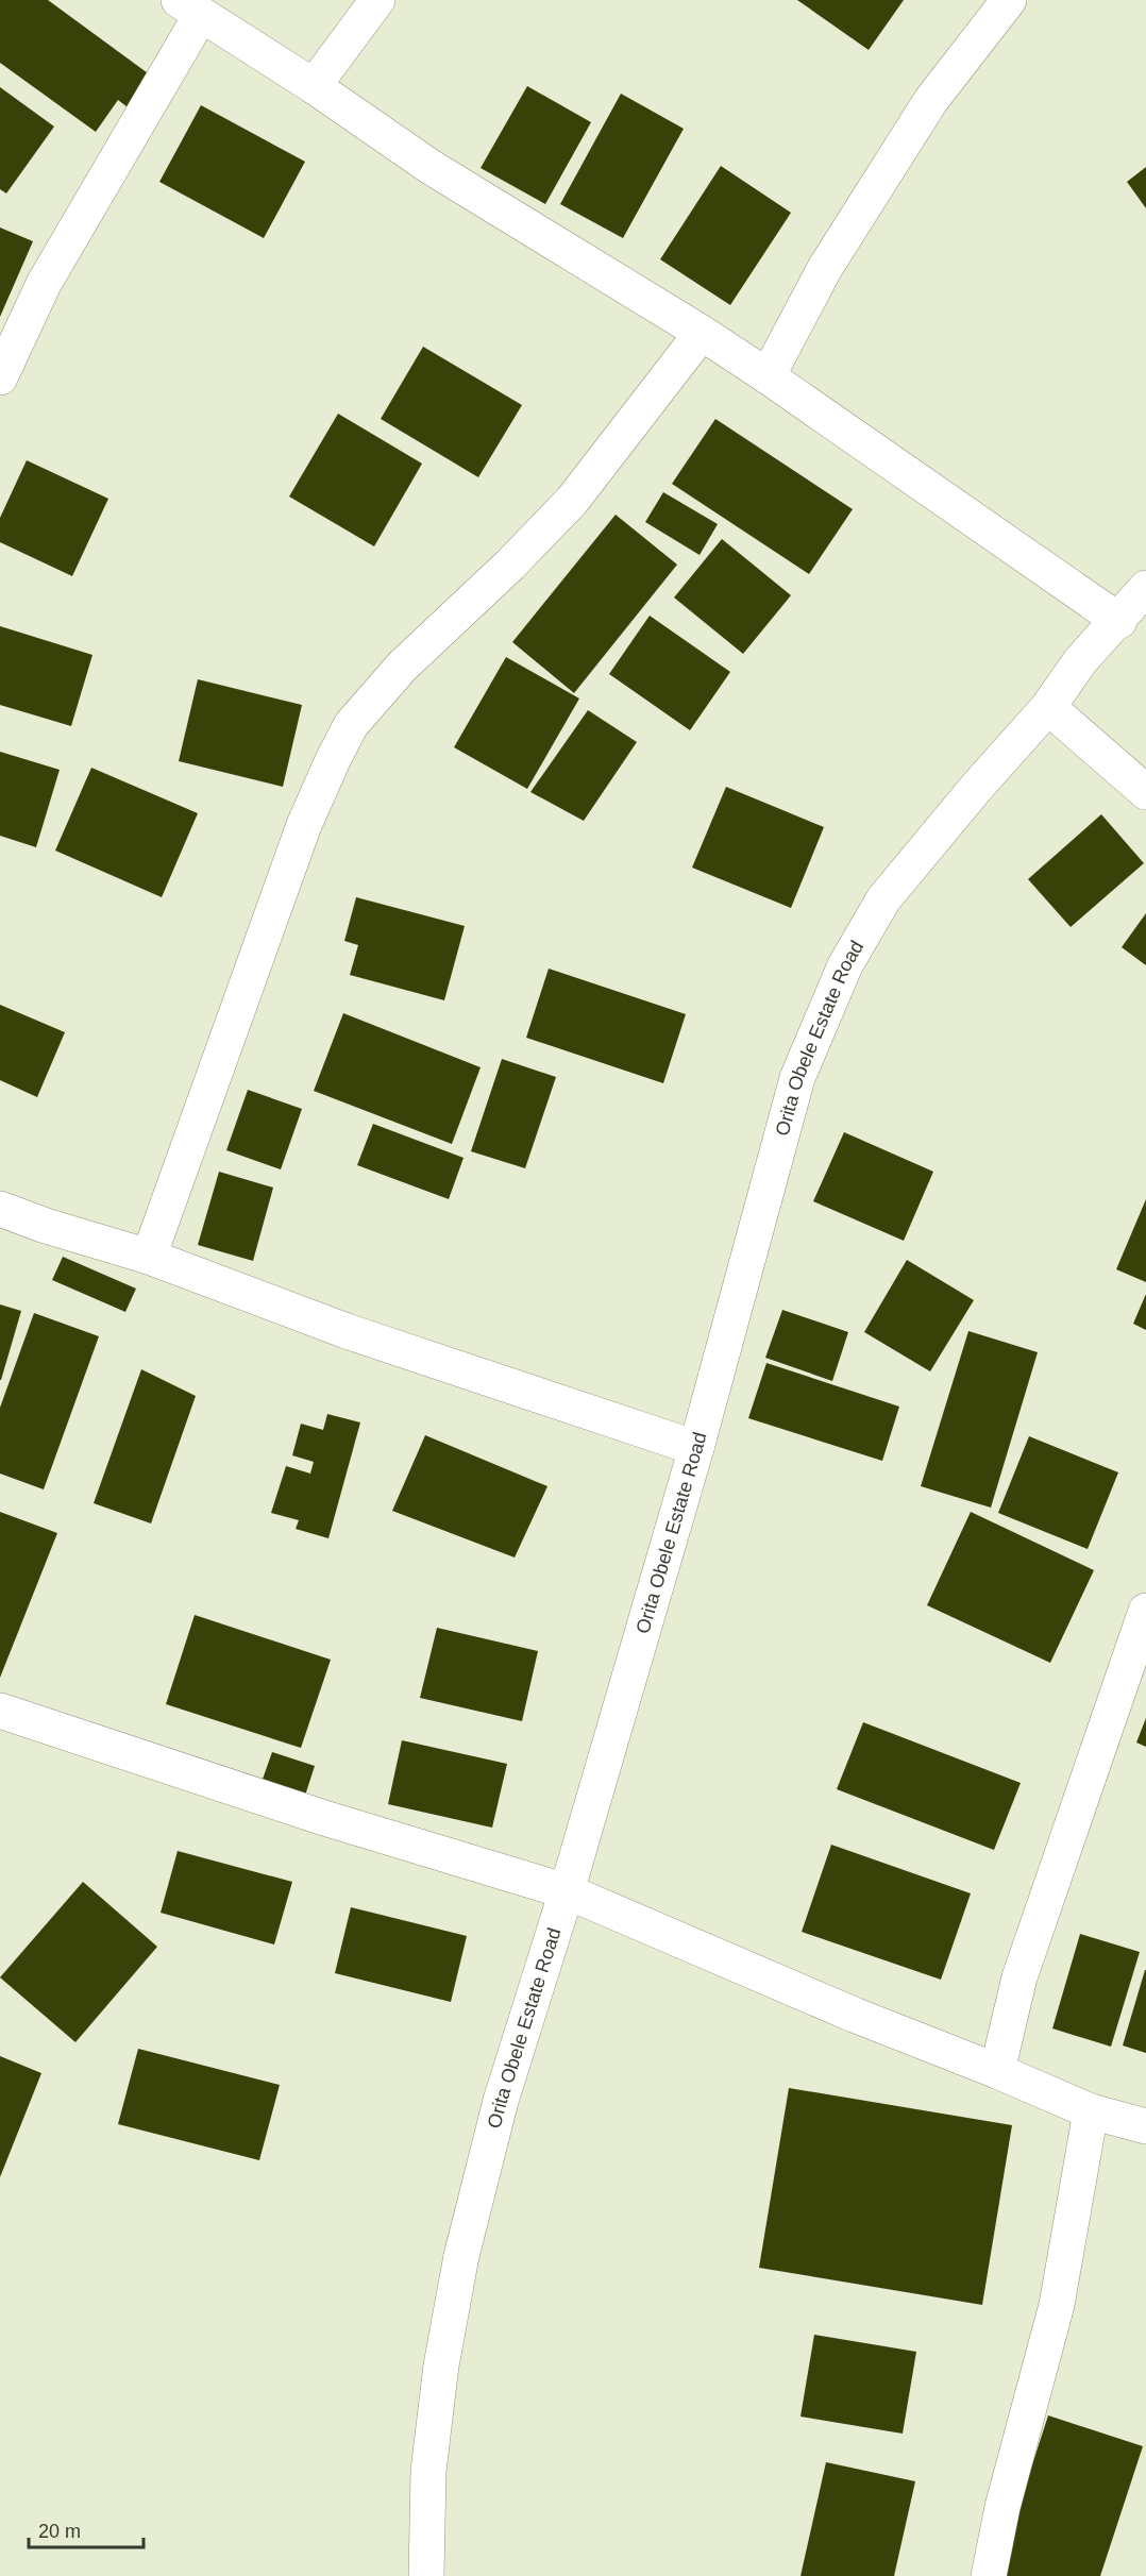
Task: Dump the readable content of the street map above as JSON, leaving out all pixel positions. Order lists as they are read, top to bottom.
{
  "streets": {
    "street": ["Orita Obele Estate Road"]
  },
  "scale_bar": "20 m"
}
